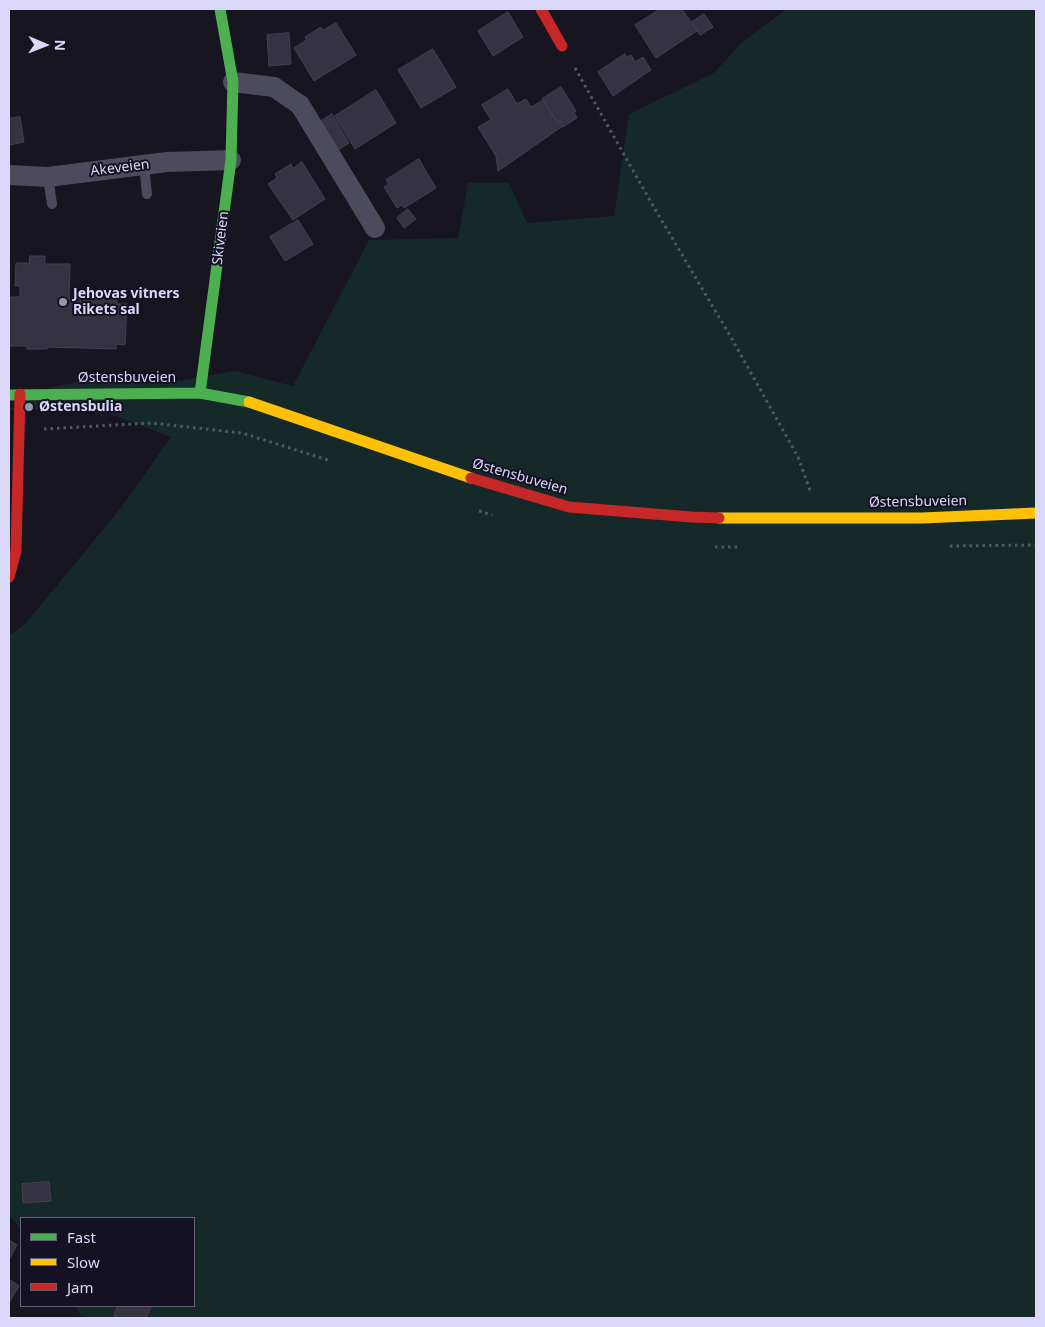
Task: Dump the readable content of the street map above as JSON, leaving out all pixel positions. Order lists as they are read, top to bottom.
{
  "streets": {
    "main road": ["Skiveien", "Østensbuveien"],
    "street": ["Akeveien"]
  },
  "crossings": [
    ["Akeveien", "Skiveien"],
    ["Skiveien", "Østensbuveien"]
  ],
  "places": ["Jehovas vitners Rikets sal", "Østensbulia"],
  "legend": ["Fast", "Slow", "Jam"],
  "north": "right"
}
